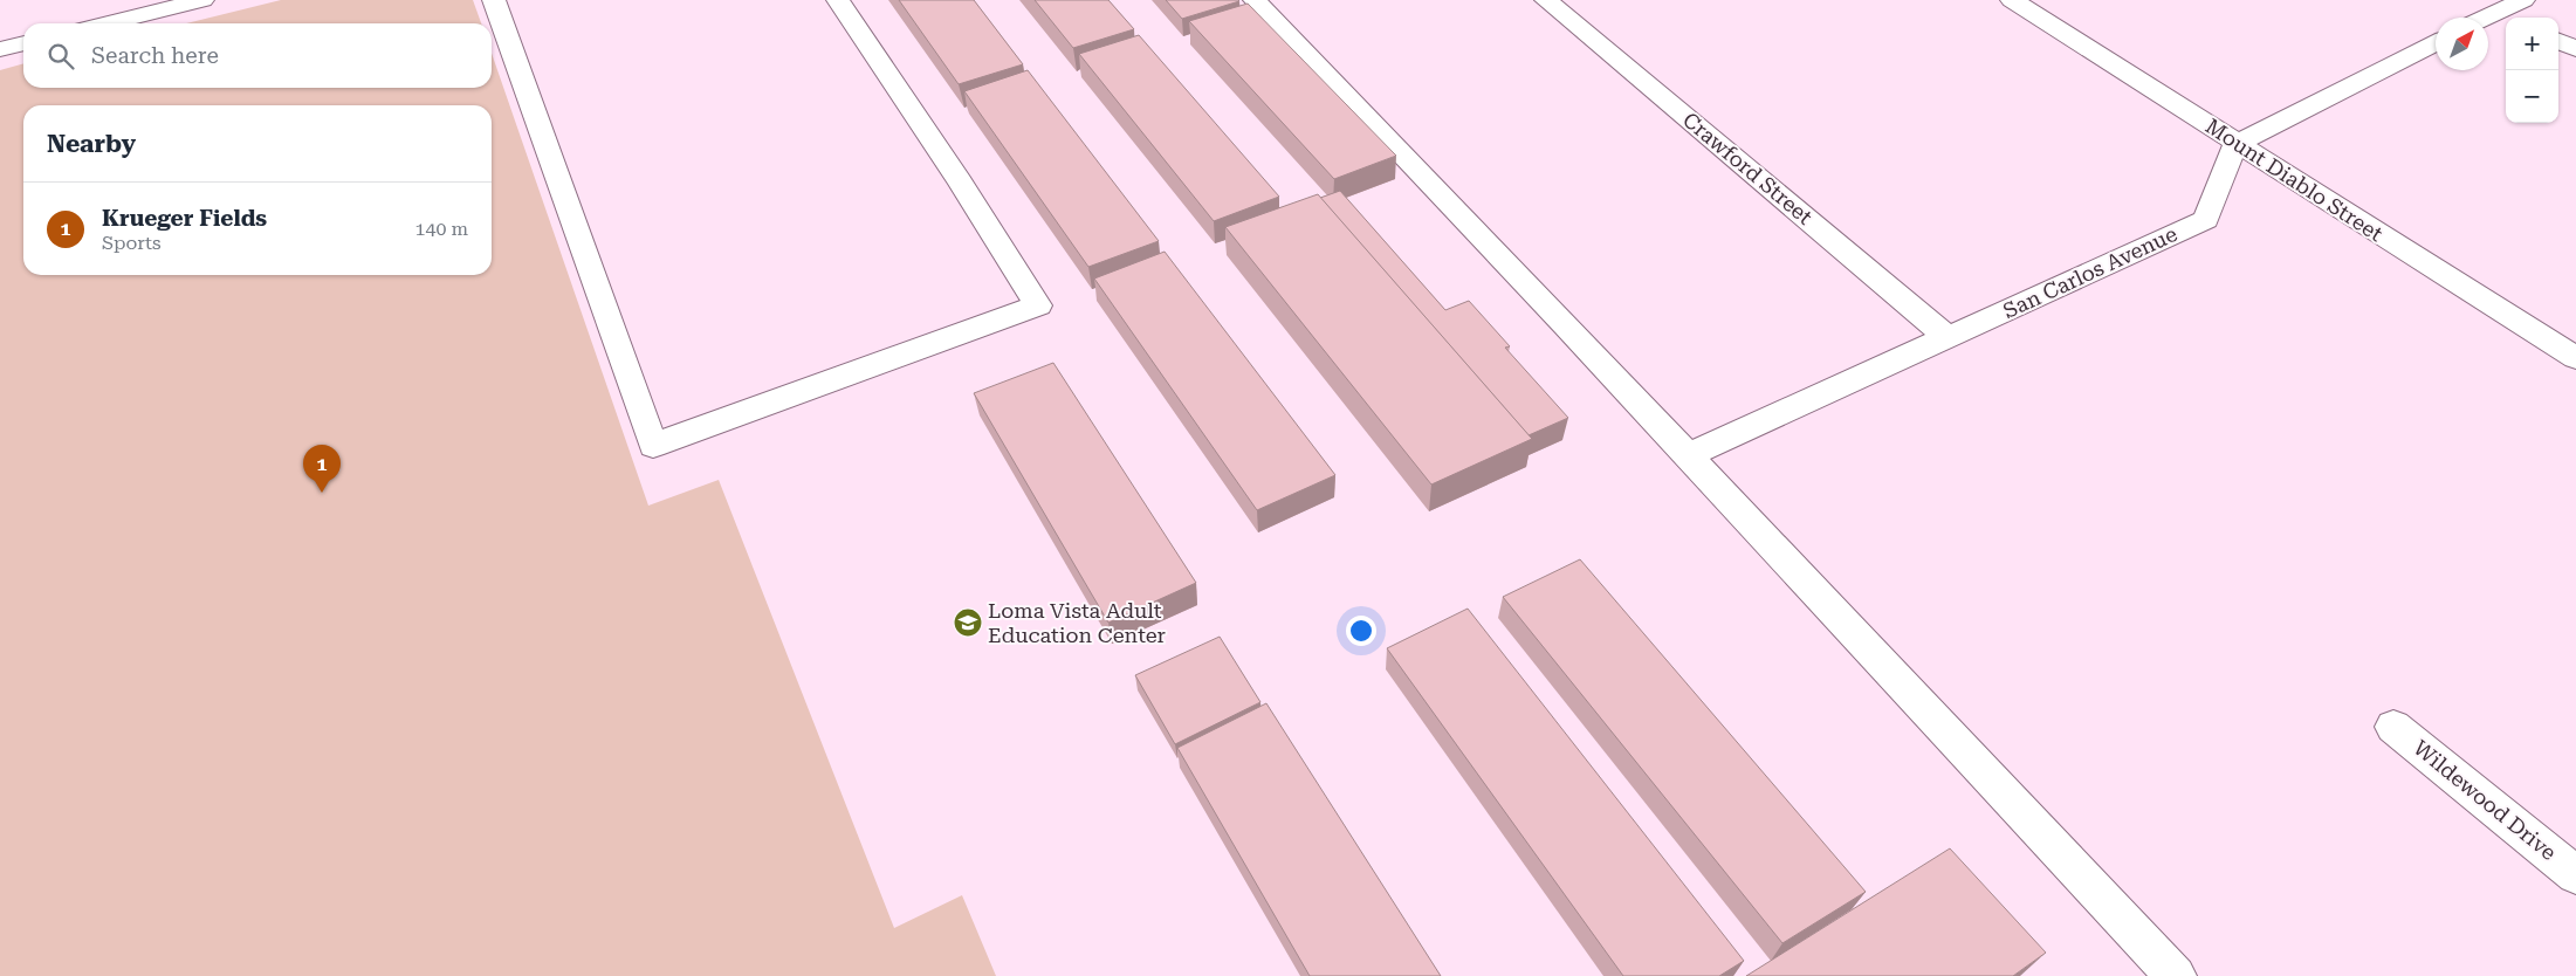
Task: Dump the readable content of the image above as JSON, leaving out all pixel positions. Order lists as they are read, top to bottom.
{
  "streets": {
    "street": [
      "Crawford Street",
      "Mount Diablo Street",
      "San Carlos Avenue",
      "Wildewood Drive"
    ]
  },
  "crossings": [
    ["Crawford Street", "San Carlos Avenue"],
    ["Mount Diablo Street", "San Carlos Avenue"]
  ],
  "places": {
    "school or university": ["Loma Vista Adult Education Center"]
  },
  "north": "top right",
  "page": {
    "map_buttons": ["+", "−"],
    "search": "Search here",
    "heading": "Nearby",
    "list": [
      {
        "mark": "1",
        "name": "Krueger Fields",
        "note": "Sports",
        "value": "140 m"
      }
    ],
    "pins": "1"
  }
}
